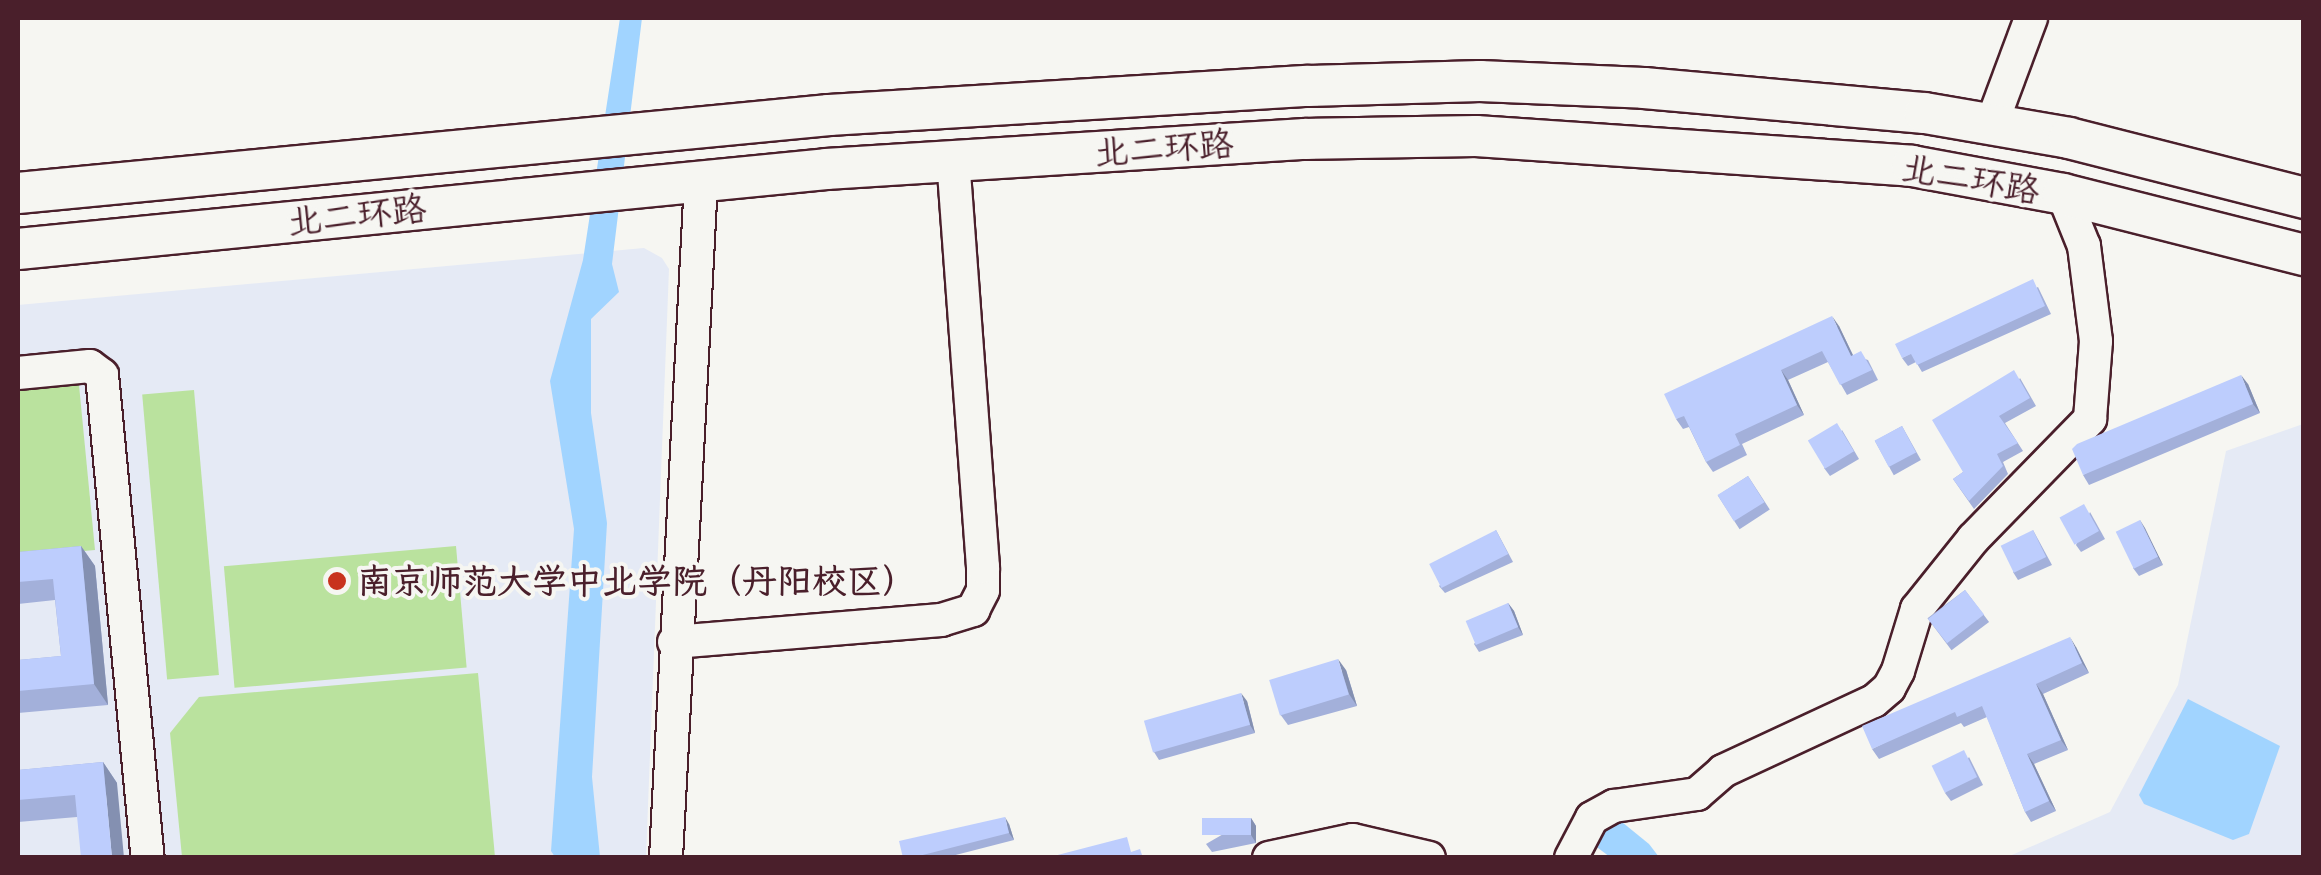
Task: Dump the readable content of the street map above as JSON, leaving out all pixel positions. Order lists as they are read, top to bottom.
{
  "streets": {
    "main road": ["北二环路"]
  },
  "places": ["南京师范大学中北学院（丹阳校区）"]
}
